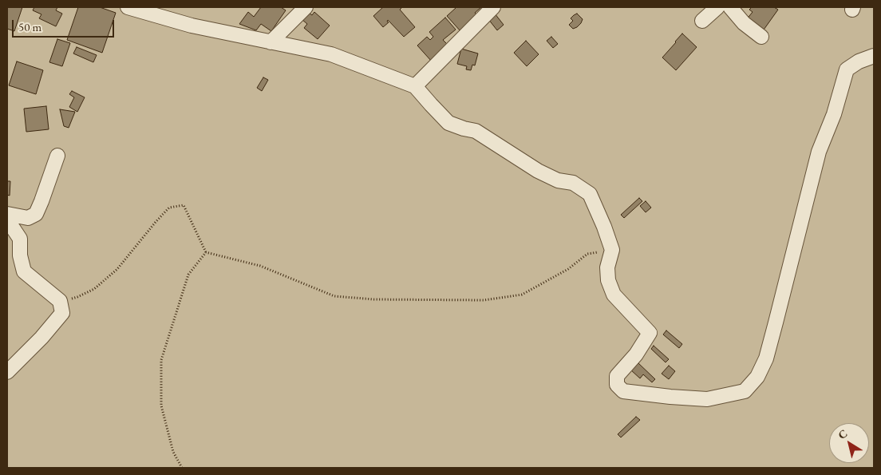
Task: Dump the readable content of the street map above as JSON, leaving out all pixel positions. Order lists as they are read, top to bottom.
{
  "scale_bar": "50 m",
  "north": "top left"
}
